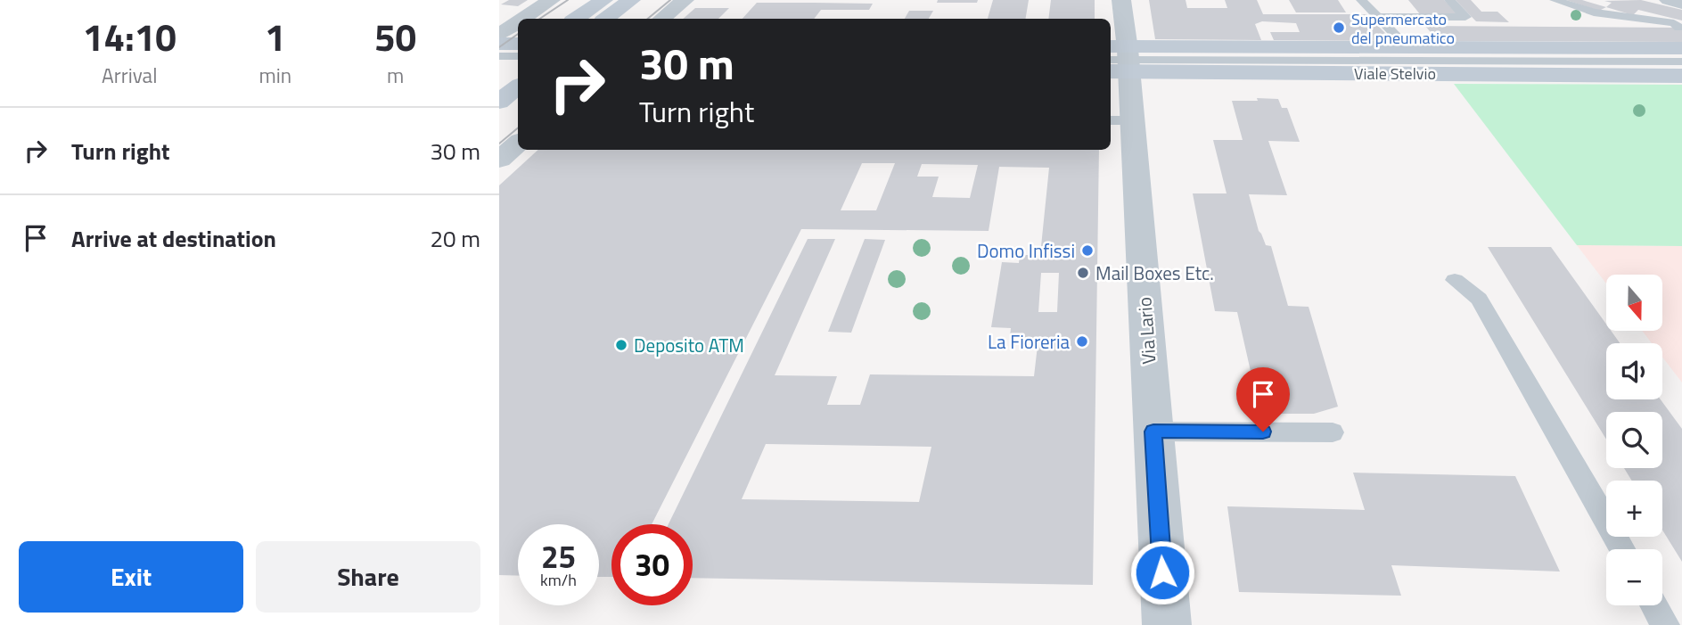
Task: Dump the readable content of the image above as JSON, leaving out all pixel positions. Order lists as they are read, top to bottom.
{
  "streets": {
    "main road": ["Viale Stelvio"],
    "street": ["Via Lario"]
  },
  "crossings": [
    ["Viale Stelvio", "Via Lario"]
  ],
  "places": [
    "Supermercato del pneumatico",
    "Domo Infissi",
    "Mail Boxes Etc.",
    "La Fioreria",
    "Deposito ATM"
  ],
  "north": "bottom",
  "page": {
    "eta": [
      "14:10",
      "Arrival",
      "1",
      "min",
      "50",
      "m"
    ],
    "turn": ["30 m", "Turn right"],
    "list": [
      {
        "name": "Turn right",
        "value": "30 m"
      },
      {
        "name": "Arrive at destination",
        "value": "20 m"
      }
    ],
    "map_buttons": ["+", "−"],
    "speed": "25 km/h",
    "limit": "30",
    "buttons": ["Exit", "Share"]
  }
}
